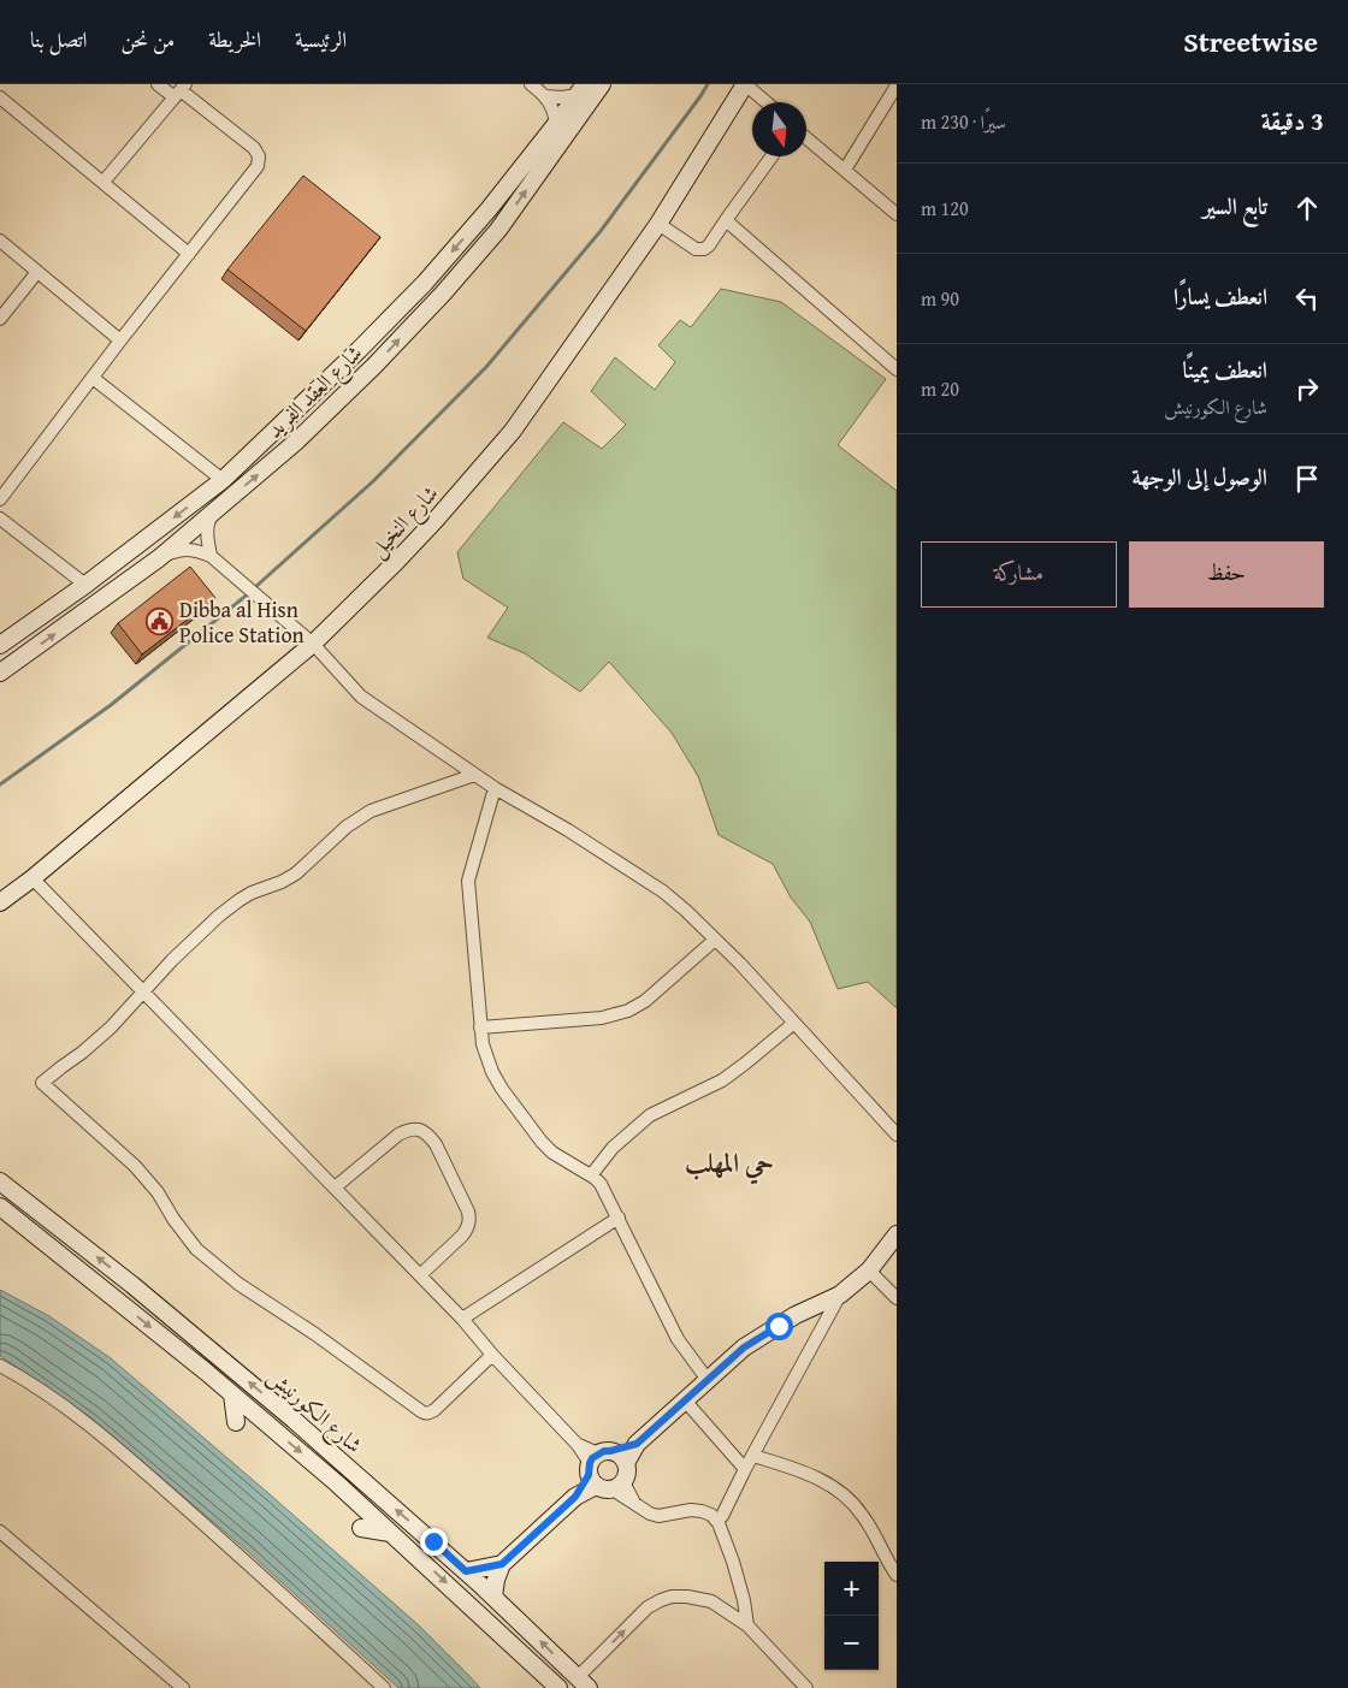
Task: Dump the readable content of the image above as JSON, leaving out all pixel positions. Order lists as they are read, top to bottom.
{
  "streets": {
    "main road": ["شارع العقد الفريد", "شارع النخيل", "شارع الكورنيش"]
  },
  "districts": ["حي المهلب"],
  "places": {
    "public building": ["Dibba al Hisn Police Station"]
  },
  "north": "bottom",
  "page": {
    "header": "Streetwise",
    "nav": [
      "الرئيسية",
      "الخريطة",
      "من نحن",
      "اتصل بنا"
    ],
    "heading": ["3 دقيقة", "سيرًا · 230 m"],
    "list": [
      ["تابع السير", "120 m"],
      ["انعطف يسارًا", "90 m"],
      ["انعطف يمينًا", "شارع الكورنيش", "20 m"],
      "الوصول إلى الوجهة"
    ],
    "buttons": ["حفظ", "مشاركة"],
    "map_buttons": ["+", "−"]
  }
}
